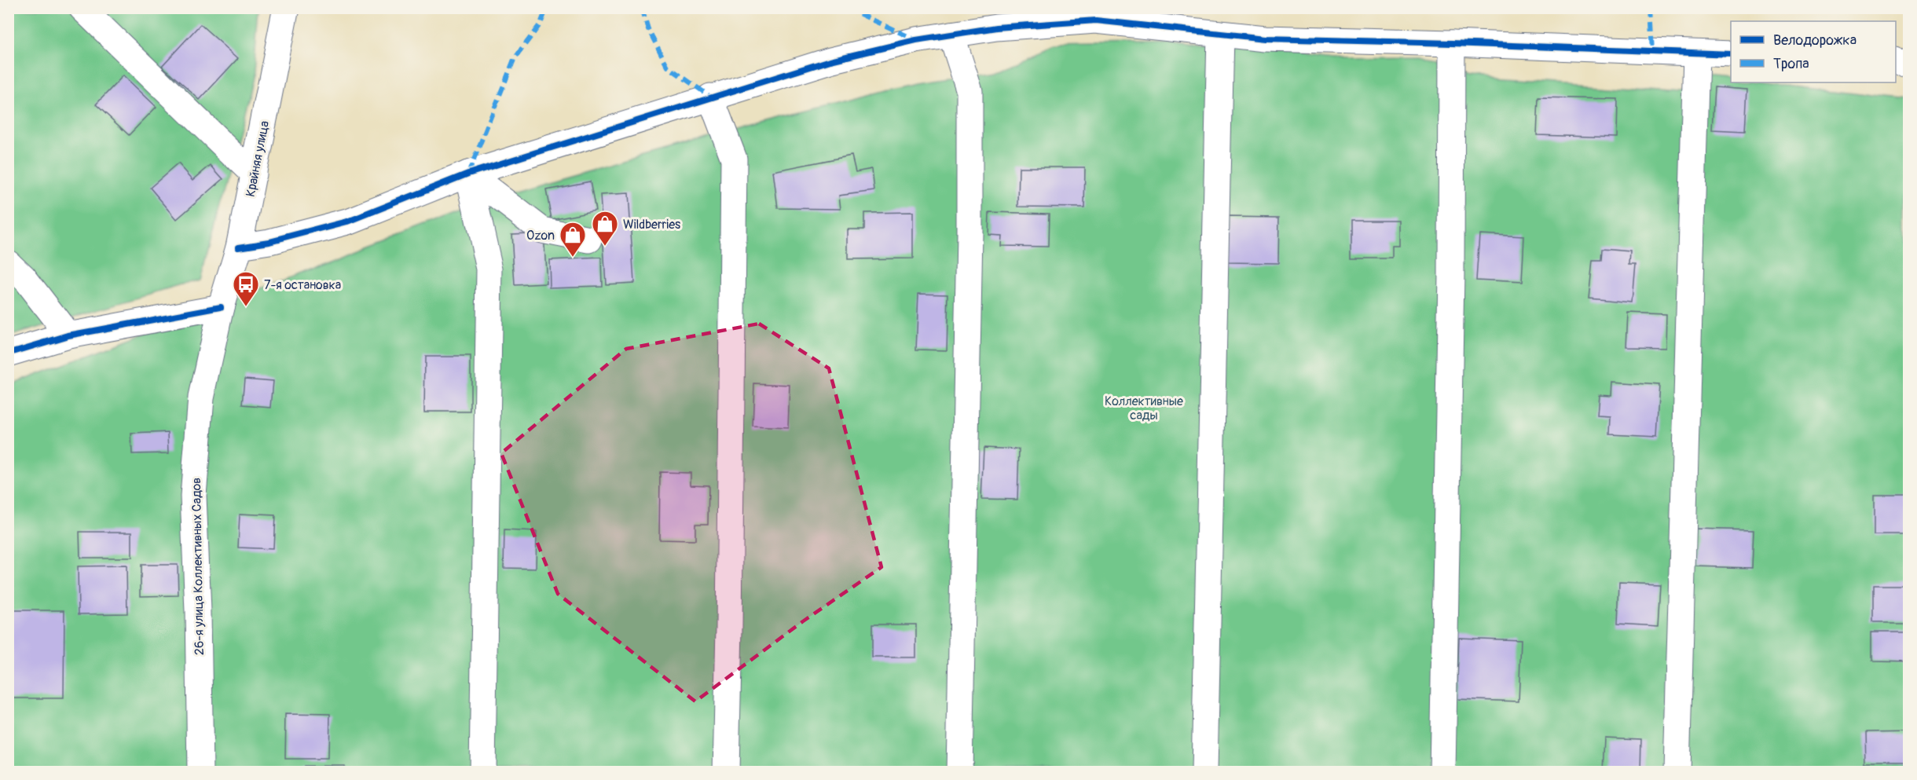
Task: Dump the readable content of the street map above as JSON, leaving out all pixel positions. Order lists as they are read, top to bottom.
{
  "streets": {
    "street": ["Крайняя улица", "26-я улица Коллективных Садов"]
  },
  "crossings": [
    ["Крайняя улица", "26-я улица Коллективных Садов"]
  ],
  "parks": ["Коллективные сады"],
  "places": {
    "shop": ["Wildberries", "Ozon"],
    "bus stop": ["7-я остановка"]
  },
  "legend": ["Велодорожка", "Тропа"]
}
